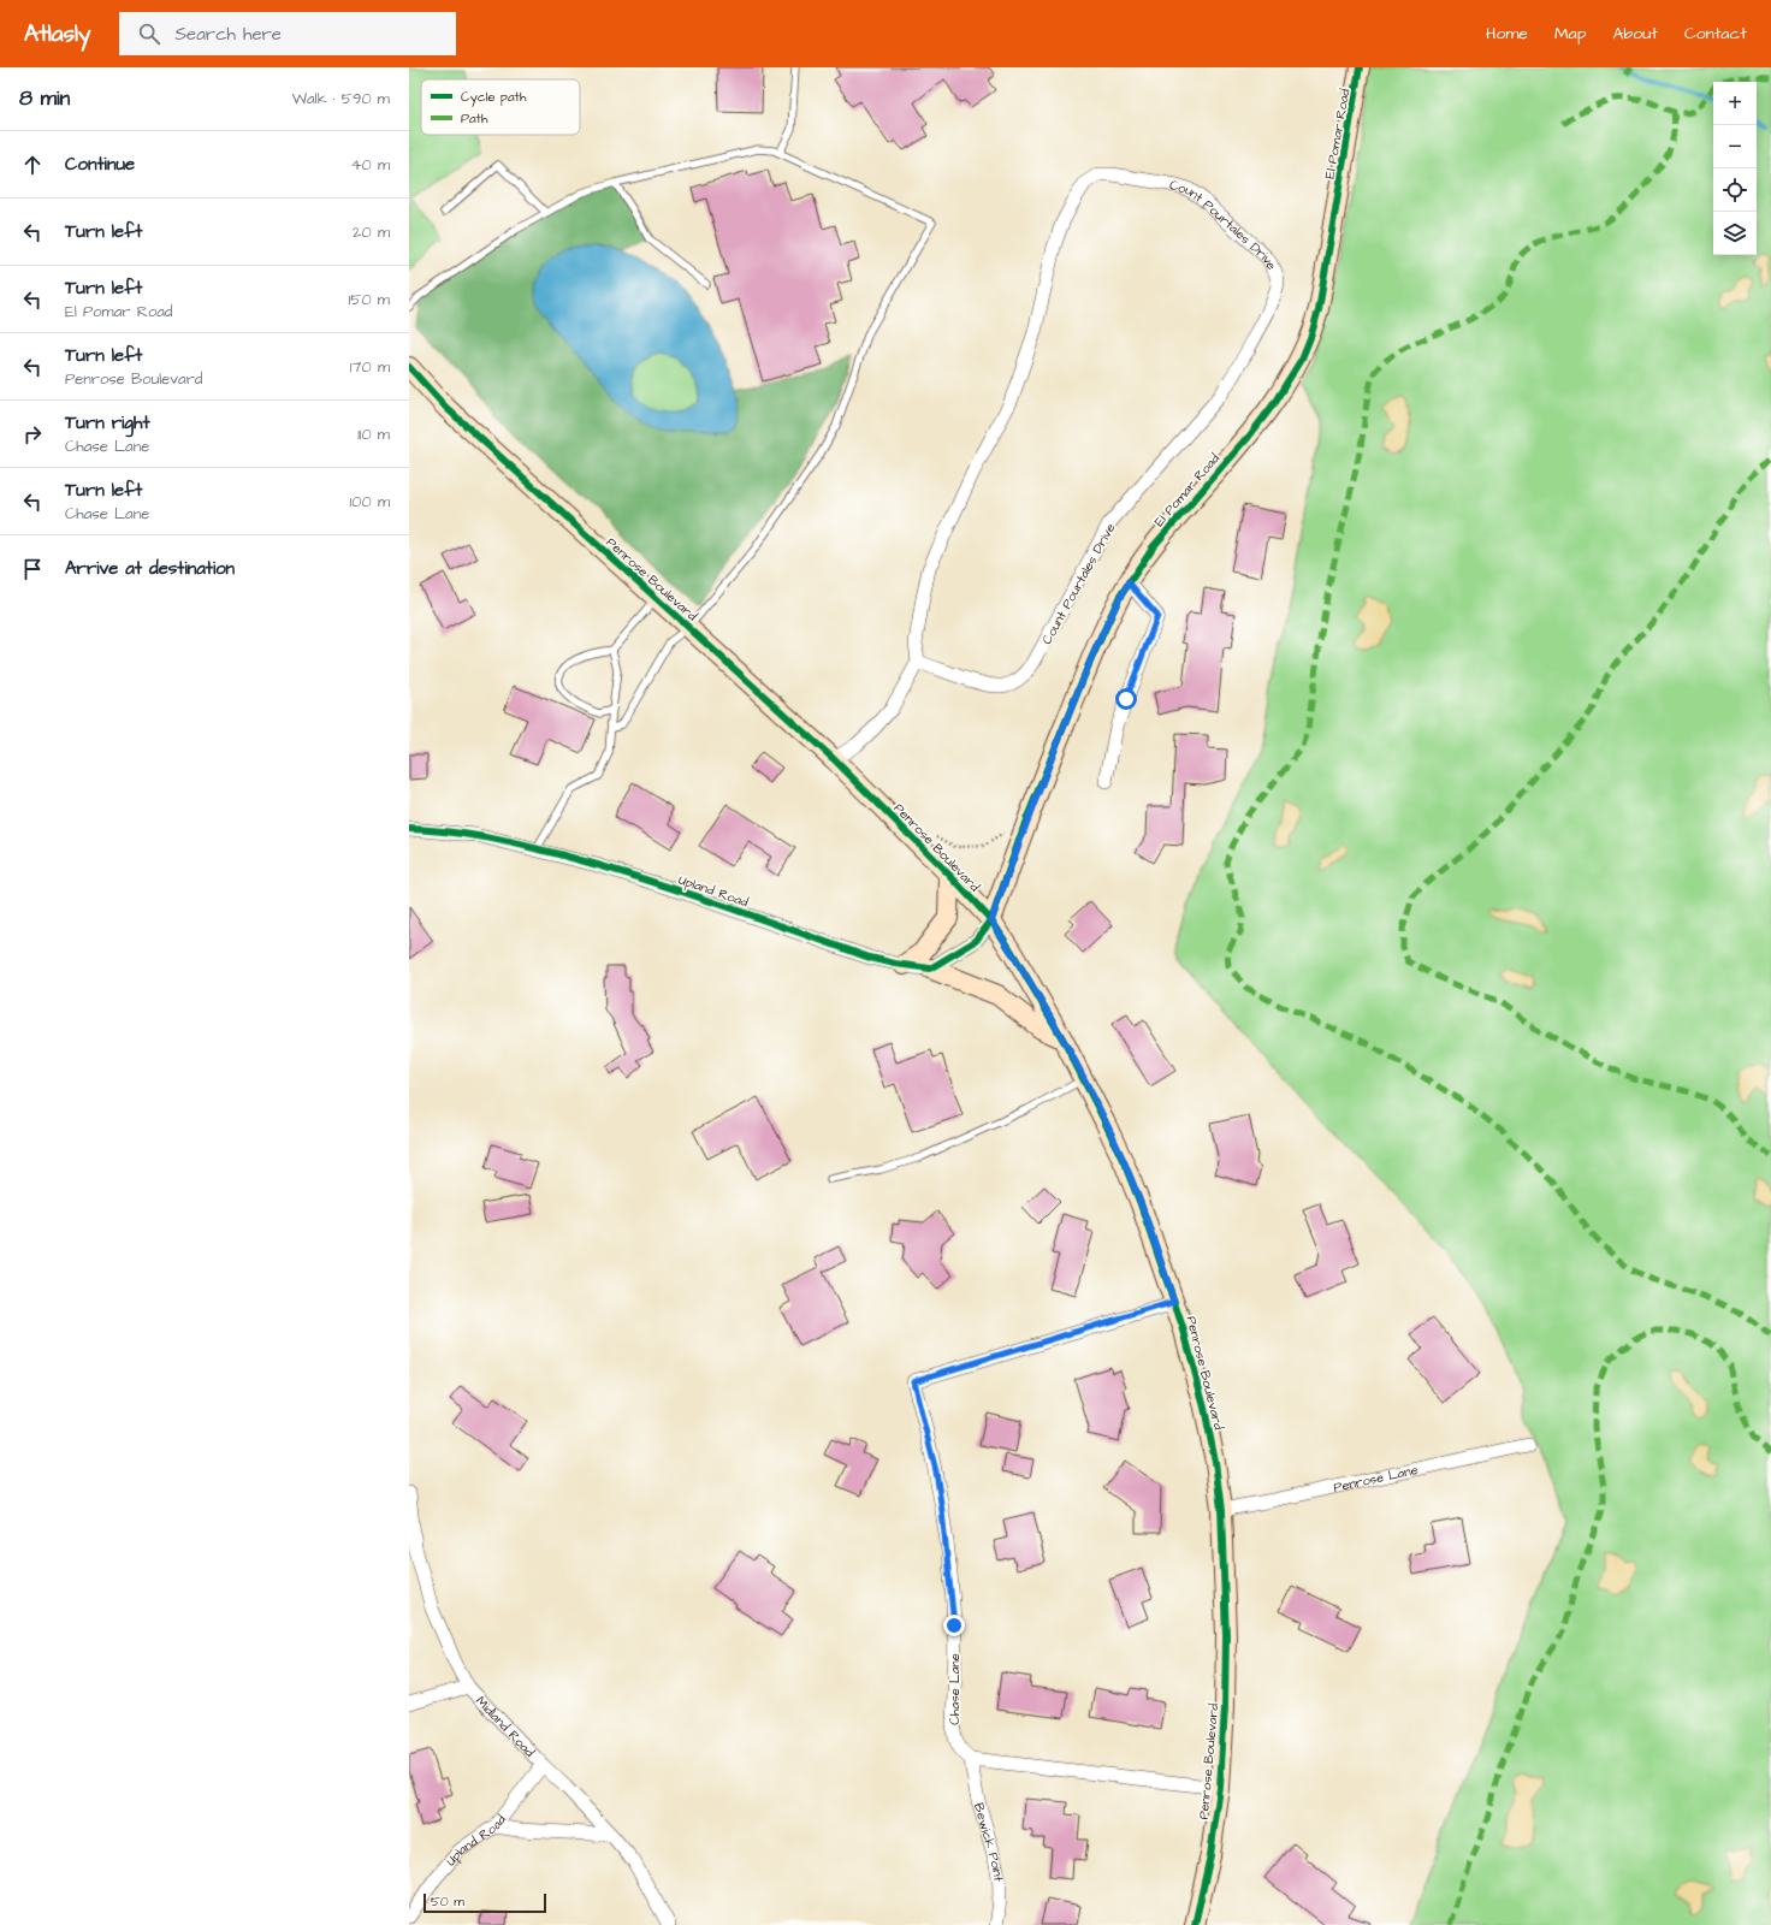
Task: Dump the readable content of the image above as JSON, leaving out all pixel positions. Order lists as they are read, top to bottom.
{
  "streets": {
    "street": [
      "El Pomar Road",
      "Count Pourtales Drive",
      "Penrose Boulevard",
      "Upland Road",
      "Penrose Lane",
      "Chase Lane",
      "Midland Road",
      "Bewick Point"
    ]
  },
  "crossings": [
    ["El Pomar Road", "Penrose Boulevard"],
    ["Penrose Boulevard", "Penrose Lane"],
    ["Penrose Boulevard", "Chase Lane"],
    ["Upland Road", "Midland Road"],
    ["Chase Lane", "Bewick Point"]
  ],
  "legend": ["Cycle path", "Path"],
  "scale_bar": "50 m",
  "page": {
    "header": "Atlasly",
    "search": "Search here",
    "nav": [
      "Home",
      "Map",
      "About",
      "Contact"
    ],
    "heading": ["8 min", "Walk · 590 m"],
    "map_buttons": ["+", "−"],
    "list": [
      ["Continue", "40 m"],
      ["Turn left", "20 m"],
      ["Turn left", "El Pomar Road", "150 m"],
      ["Turn left", "Penrose Boulevard", "170 m"],
      ["Turn right", "Chase Lane", "110 m"],
      ["Turn left", "Chase Lane", "100 m"],
      "Arrive at destination"
    ],
    "scale": "50 m"
  }
}
